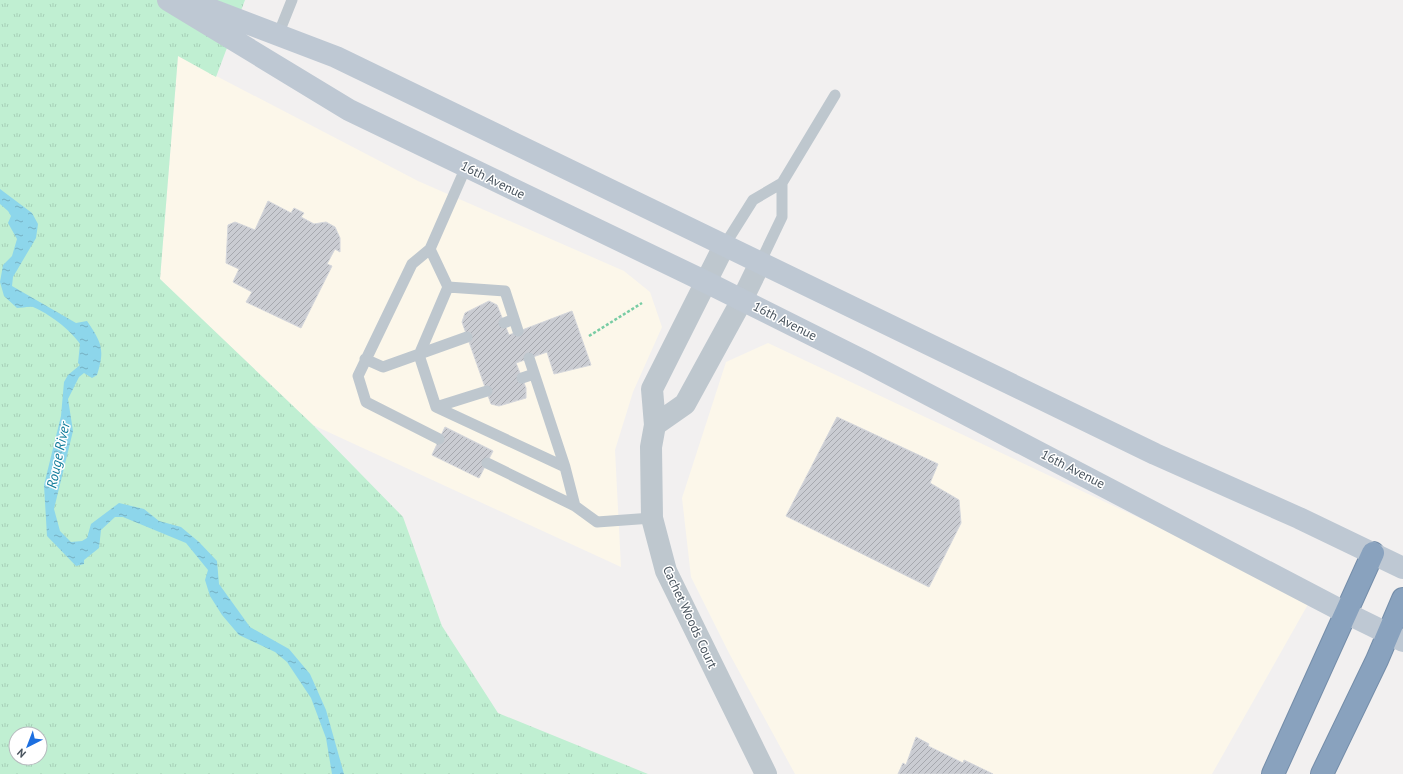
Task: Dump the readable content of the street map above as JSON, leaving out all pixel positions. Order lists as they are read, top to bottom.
{
  "streets": {
    "main road": ["16th Avenue"],
    "street": ["Cachet Woods Court"]
  },
  "crossings": [
    ["16th Avenue", "Cachet Woods Court"]
  ],
  "water": ["Rouge River"],
  "north": "bottom left"
}
